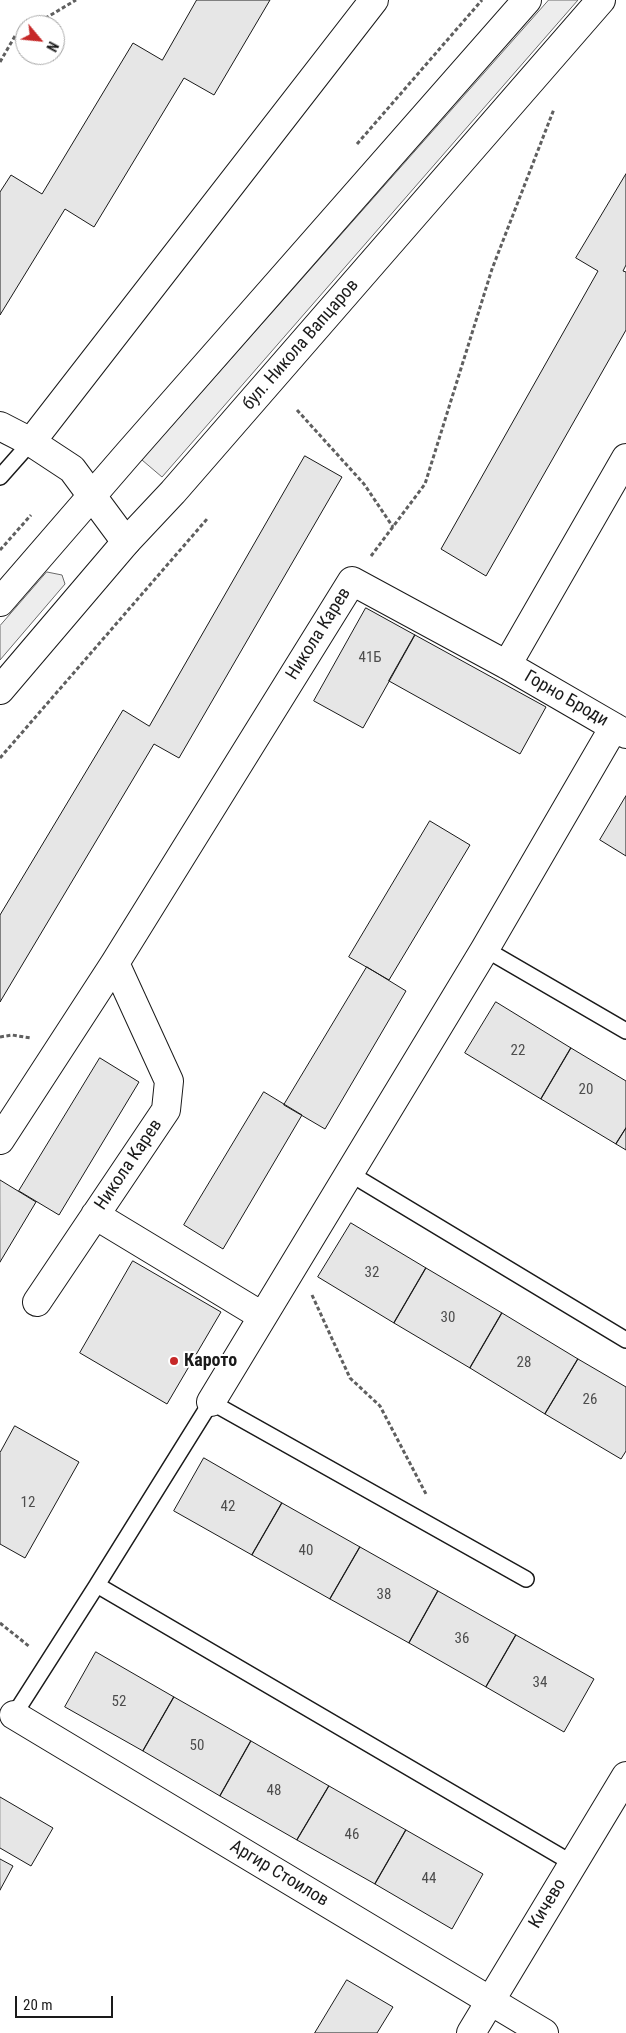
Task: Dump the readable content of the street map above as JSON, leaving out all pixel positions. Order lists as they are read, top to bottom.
{
  "streets": {
    "street": [
      "бул. Никола Вапцаров",
      "Никола Карев",
      "Горно Броди",
      "Аргир Стоилов",
      "Кичево"
    ]
  },
  "crossings": [
    ["Никола Карев", "Горно Броди"],
    ["Аргир Стоилов", "Кичево"]
  ],
  "places": ["Карото"],
  "house_numbers": [
    "41Б",
    "22",
    "20",
    "32",
    "30",
    "28",
    "26",
    "12",
    "42",
    "40",
    "38",
    "36",
    "34",
    "52",
    "50",
    "48",
    "46",
    "44"
  ],
  "scale_bar": "20 m",
  "north": "bottom right"
}
